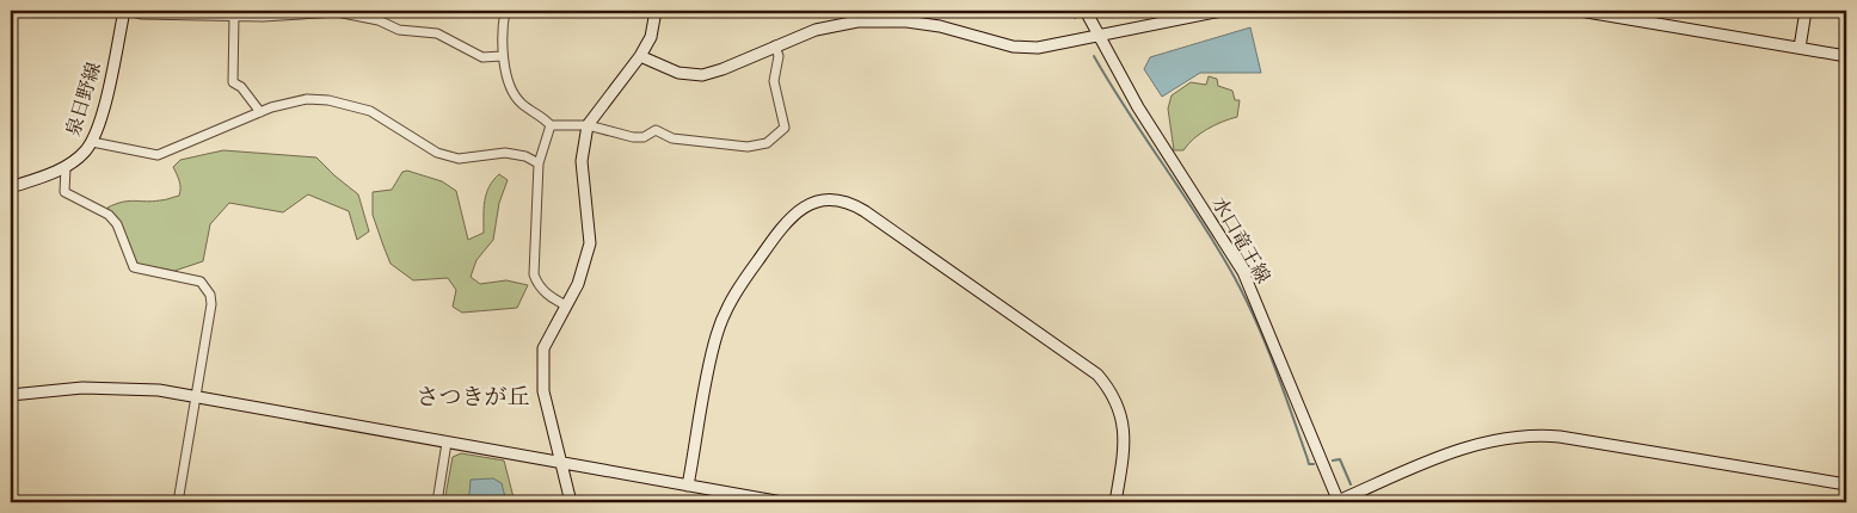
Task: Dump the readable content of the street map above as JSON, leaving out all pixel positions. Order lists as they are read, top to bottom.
{
  "streets": {
    "street": ["泉日野線", "水口竜王線"]
  },
  "districts": ["さつきが丘"]
}
